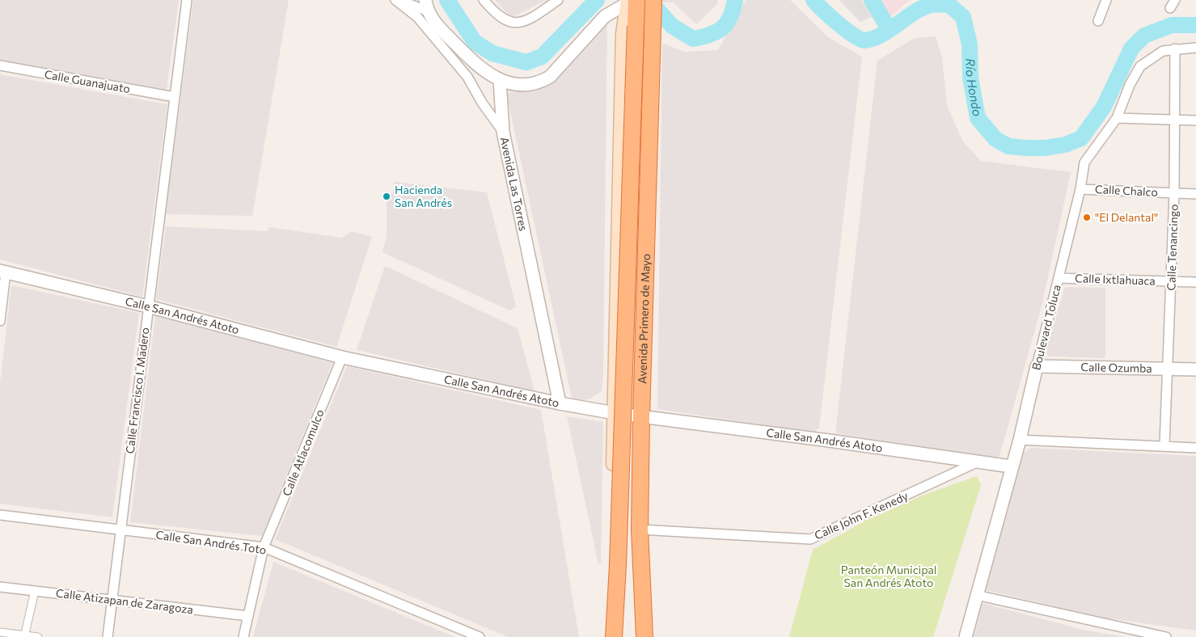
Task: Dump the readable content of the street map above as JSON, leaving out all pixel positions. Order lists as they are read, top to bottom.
{
  "streets": {
    "highway": ["Avenida Primero de Mayo"],
    "street": [
      "Calle Guanajuato",
      "Avenida Las Torres",
      "Calle Chalco",
      "Calle Tenancingo",
      "Calle Ixtlahuaca",
      "Calle San Andrés Atoto",
      "Boulevard Toluca",
      "Calle Ozumba",
      "Calle Francisco I. Madero",
      "Calle Atlacomulco",
      "Calle John F. Kenedy",
      "Calle San Andrés Toto",
      "Calle Atizapan de Zaragoza"
    ]
  },
  "crossings": [
    ["Calle Guanajuato", "Calle Francisco I. Madero"],
    ["Avenida Las Torres", "Calle San Andrés Atoto"],
    ["Calle Chalco", "Calle Tenancingo"],
    ["Calle Chalco", "Boulevard Toluca"],
    ["Calle Tenancingo", "Calle Ixtlahuaca"],
    ["Calle Tenancingo", "Boulevard Toluca"],
    ["Calle Tenancingo", "Calle Ozumba"],
    ["Calle Ixtlahuaca", "Boulevard Toluca"],
    ["Calle San Andrés Atoto", "Avenida Primero de Mayo"],
    ["Calle San Andrés Atoto", "Boulevard Toluca"],
    ["Calle San Andrés Atoto", "Calle Francisco I. Madero"],
    ["Calle San Andrés Atoto", "Calle Atlacomulco"],
    ["Calle San Andrés Atoto", "Calle John F. Kenedy"],
    ["Avenida Primero de Mayo", "Calle John F. Kenedy"],
    ["Boulevard Toluca", "Calle Ozumba"],
    ["Calle Francisco I. Madero", "Calle San Andrés Toto"],
    ["Calle Francisco I. Madero", "Calle Atizapan de Zaragoza"],
    ["Calle Atlacomulco", "Calle San Andrés Toto"],
    ["Calle Atlacomulco", "Calle Atizapan de Zaragoza"]
  ],
  "water": ["Río Hondo"],
  "parks": ["Panteón Municipal San Andrés Atoto"],
  "places": ["Hacienda San Andrés", "\"El Delantal\""]
}
